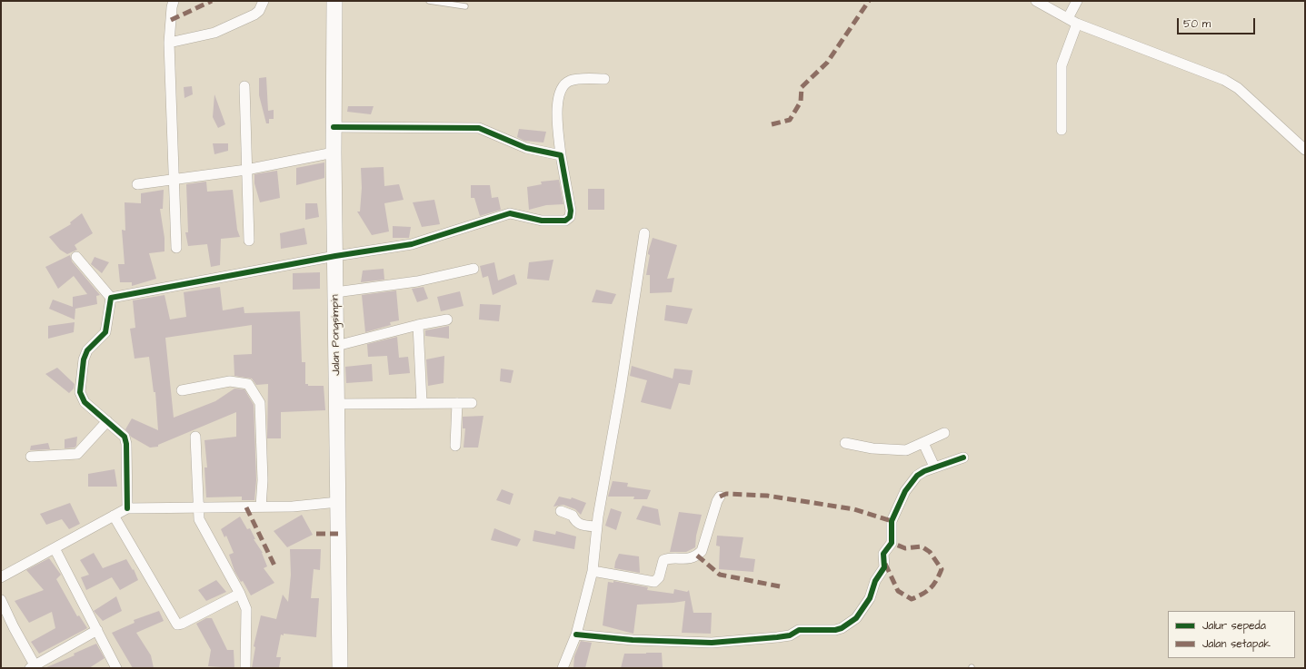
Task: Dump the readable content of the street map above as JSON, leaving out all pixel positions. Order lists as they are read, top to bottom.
{
  "streets": {
    "main road": ["Jalan Pongsimpin"]
  },
  "legend": ["Jalur sepeda", "Jalan setapak"],
  "scale_bar": "50 m"
}
